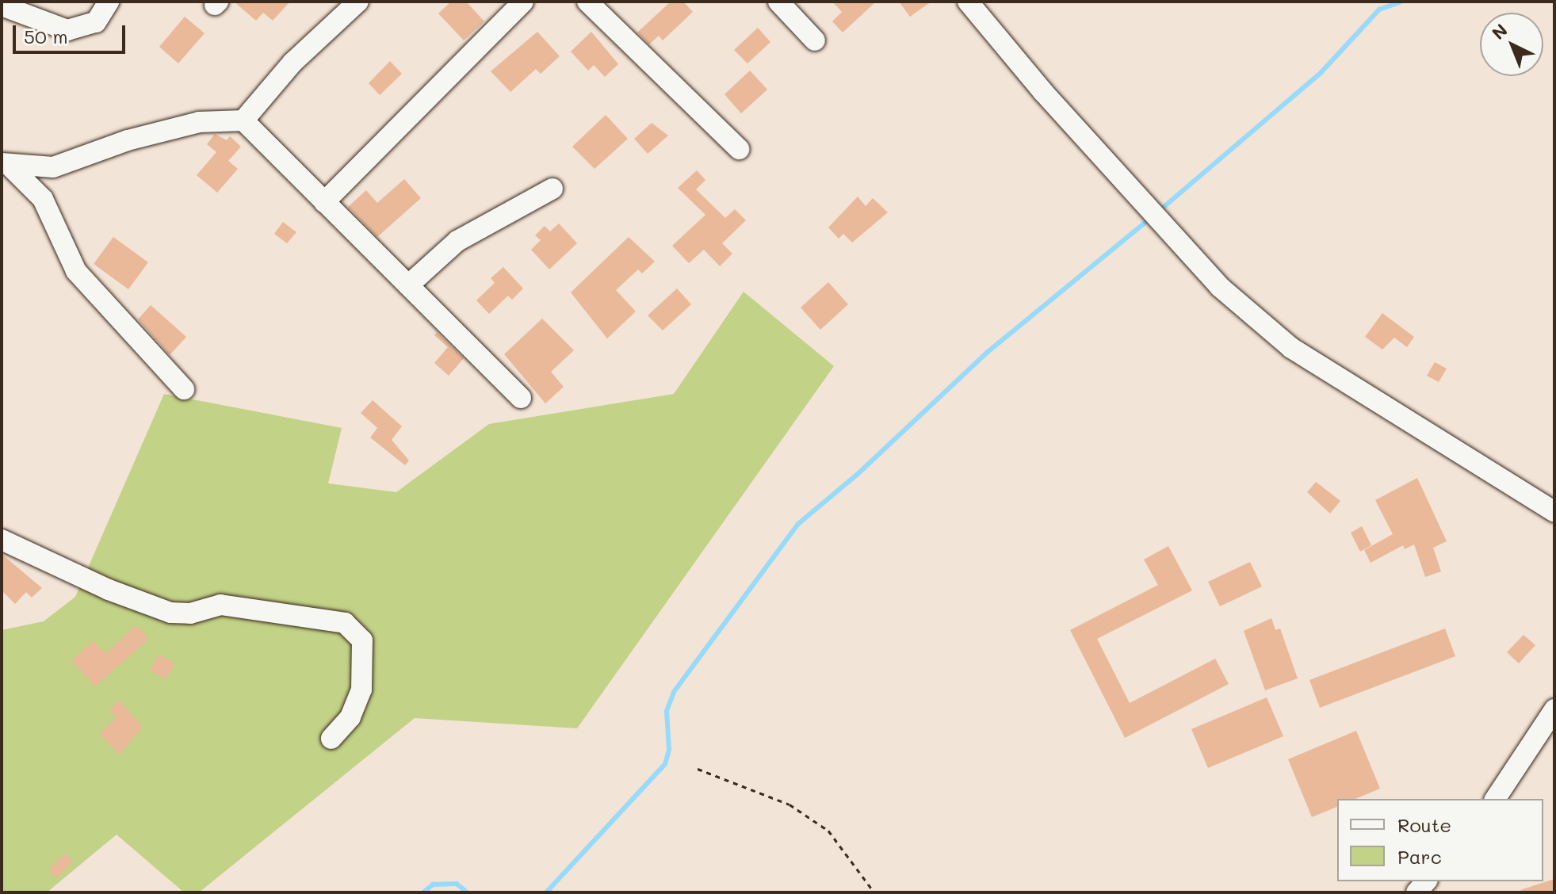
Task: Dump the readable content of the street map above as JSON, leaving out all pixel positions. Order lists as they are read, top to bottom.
{
  "legend": ["Route", "Parc"],
  "scale_bar": "50 m",
  "north": "top left"
}
